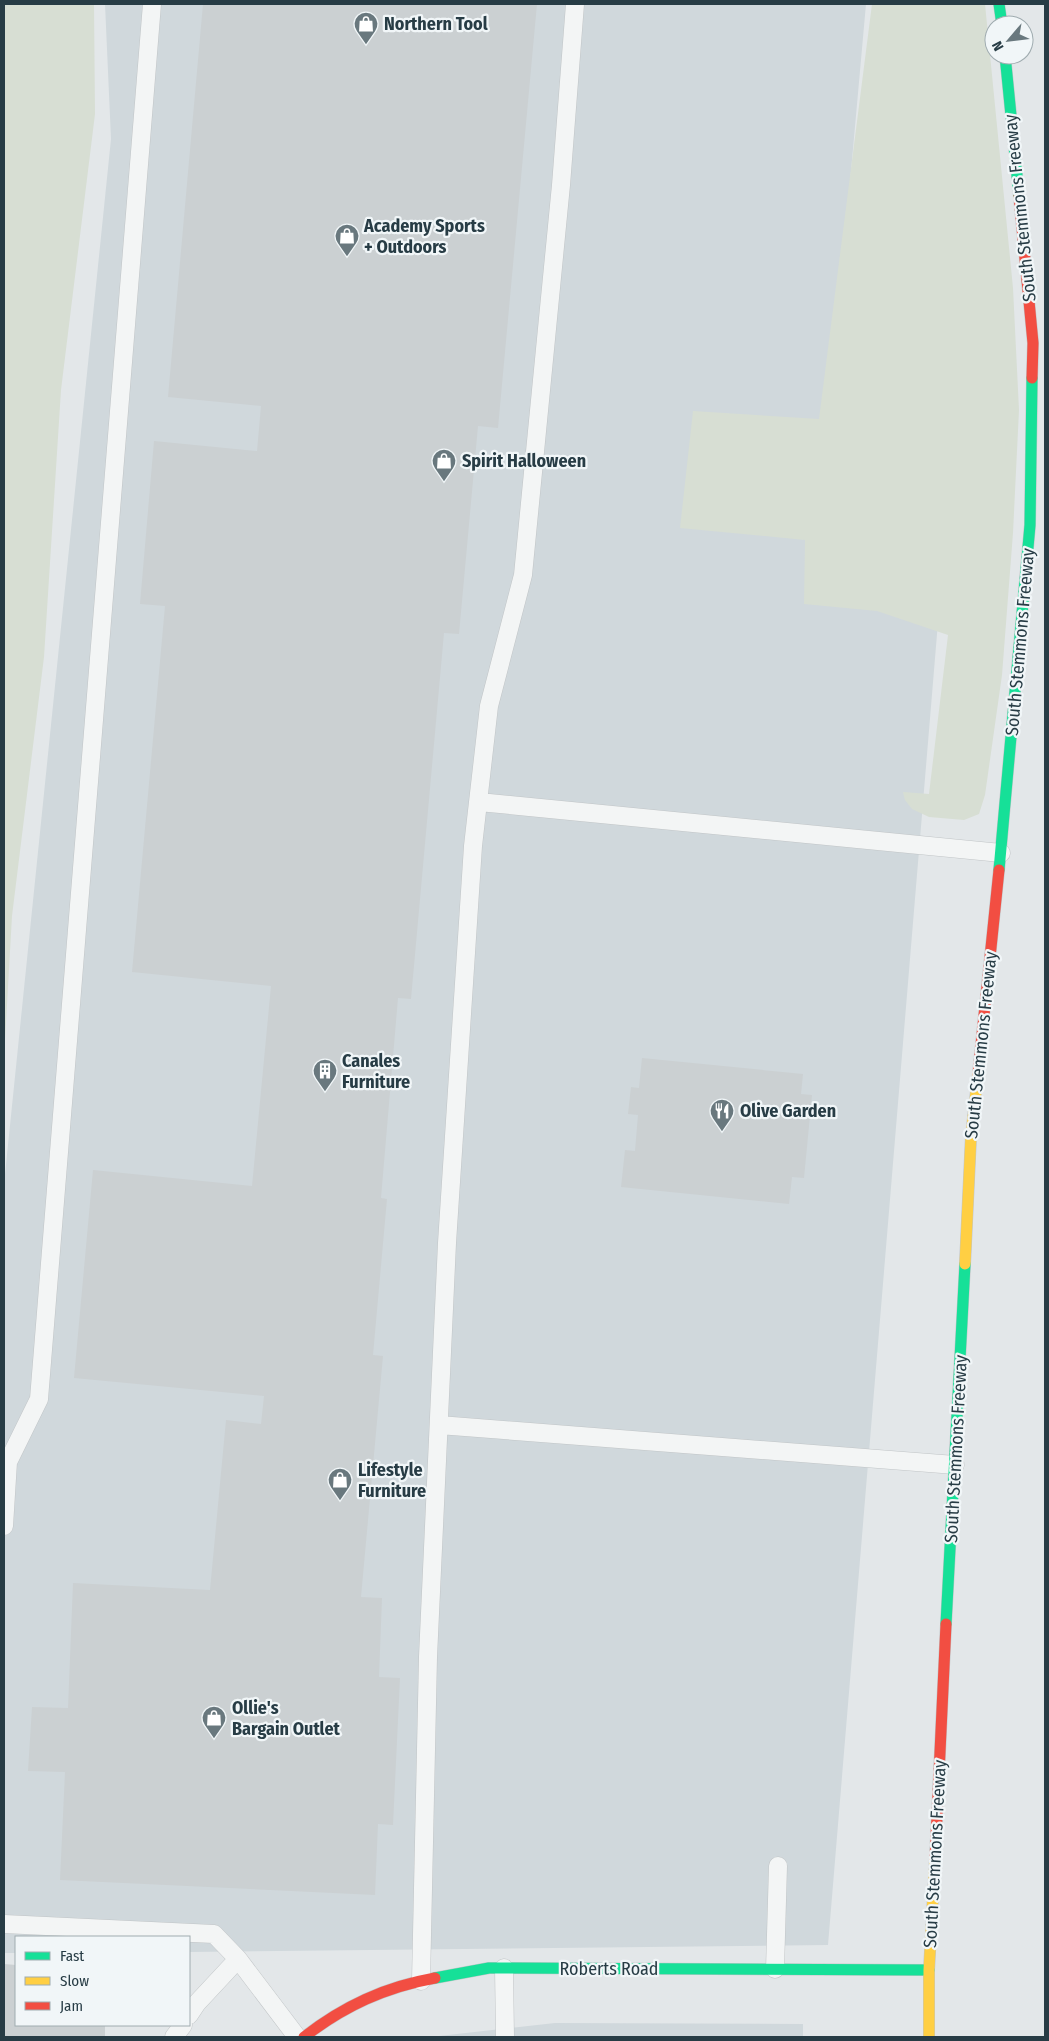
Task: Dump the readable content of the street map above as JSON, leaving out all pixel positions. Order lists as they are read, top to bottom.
{
  "streets": {
    "main road": ["South Stemmons Freeway", "Roberts Road"]
  },
  "crossings": [
    ["South Stemmons Freeway", "Roberts Road"]
  ],
  "places": {
    "shop": [
      "Northern Tool",
      "Academy Sports + Outdoors",
      "Spirit Halloween",
      "Lifestyle Furniture",
      "Ollie's Bargain Outlet"
    ],
    "building": ["Canales Furniture"],
    "restaurant": ["Olive Garden"]
  },
  "legend": ["Fast", "Slow", "Jam"],
  "north": "bottom left"
}
